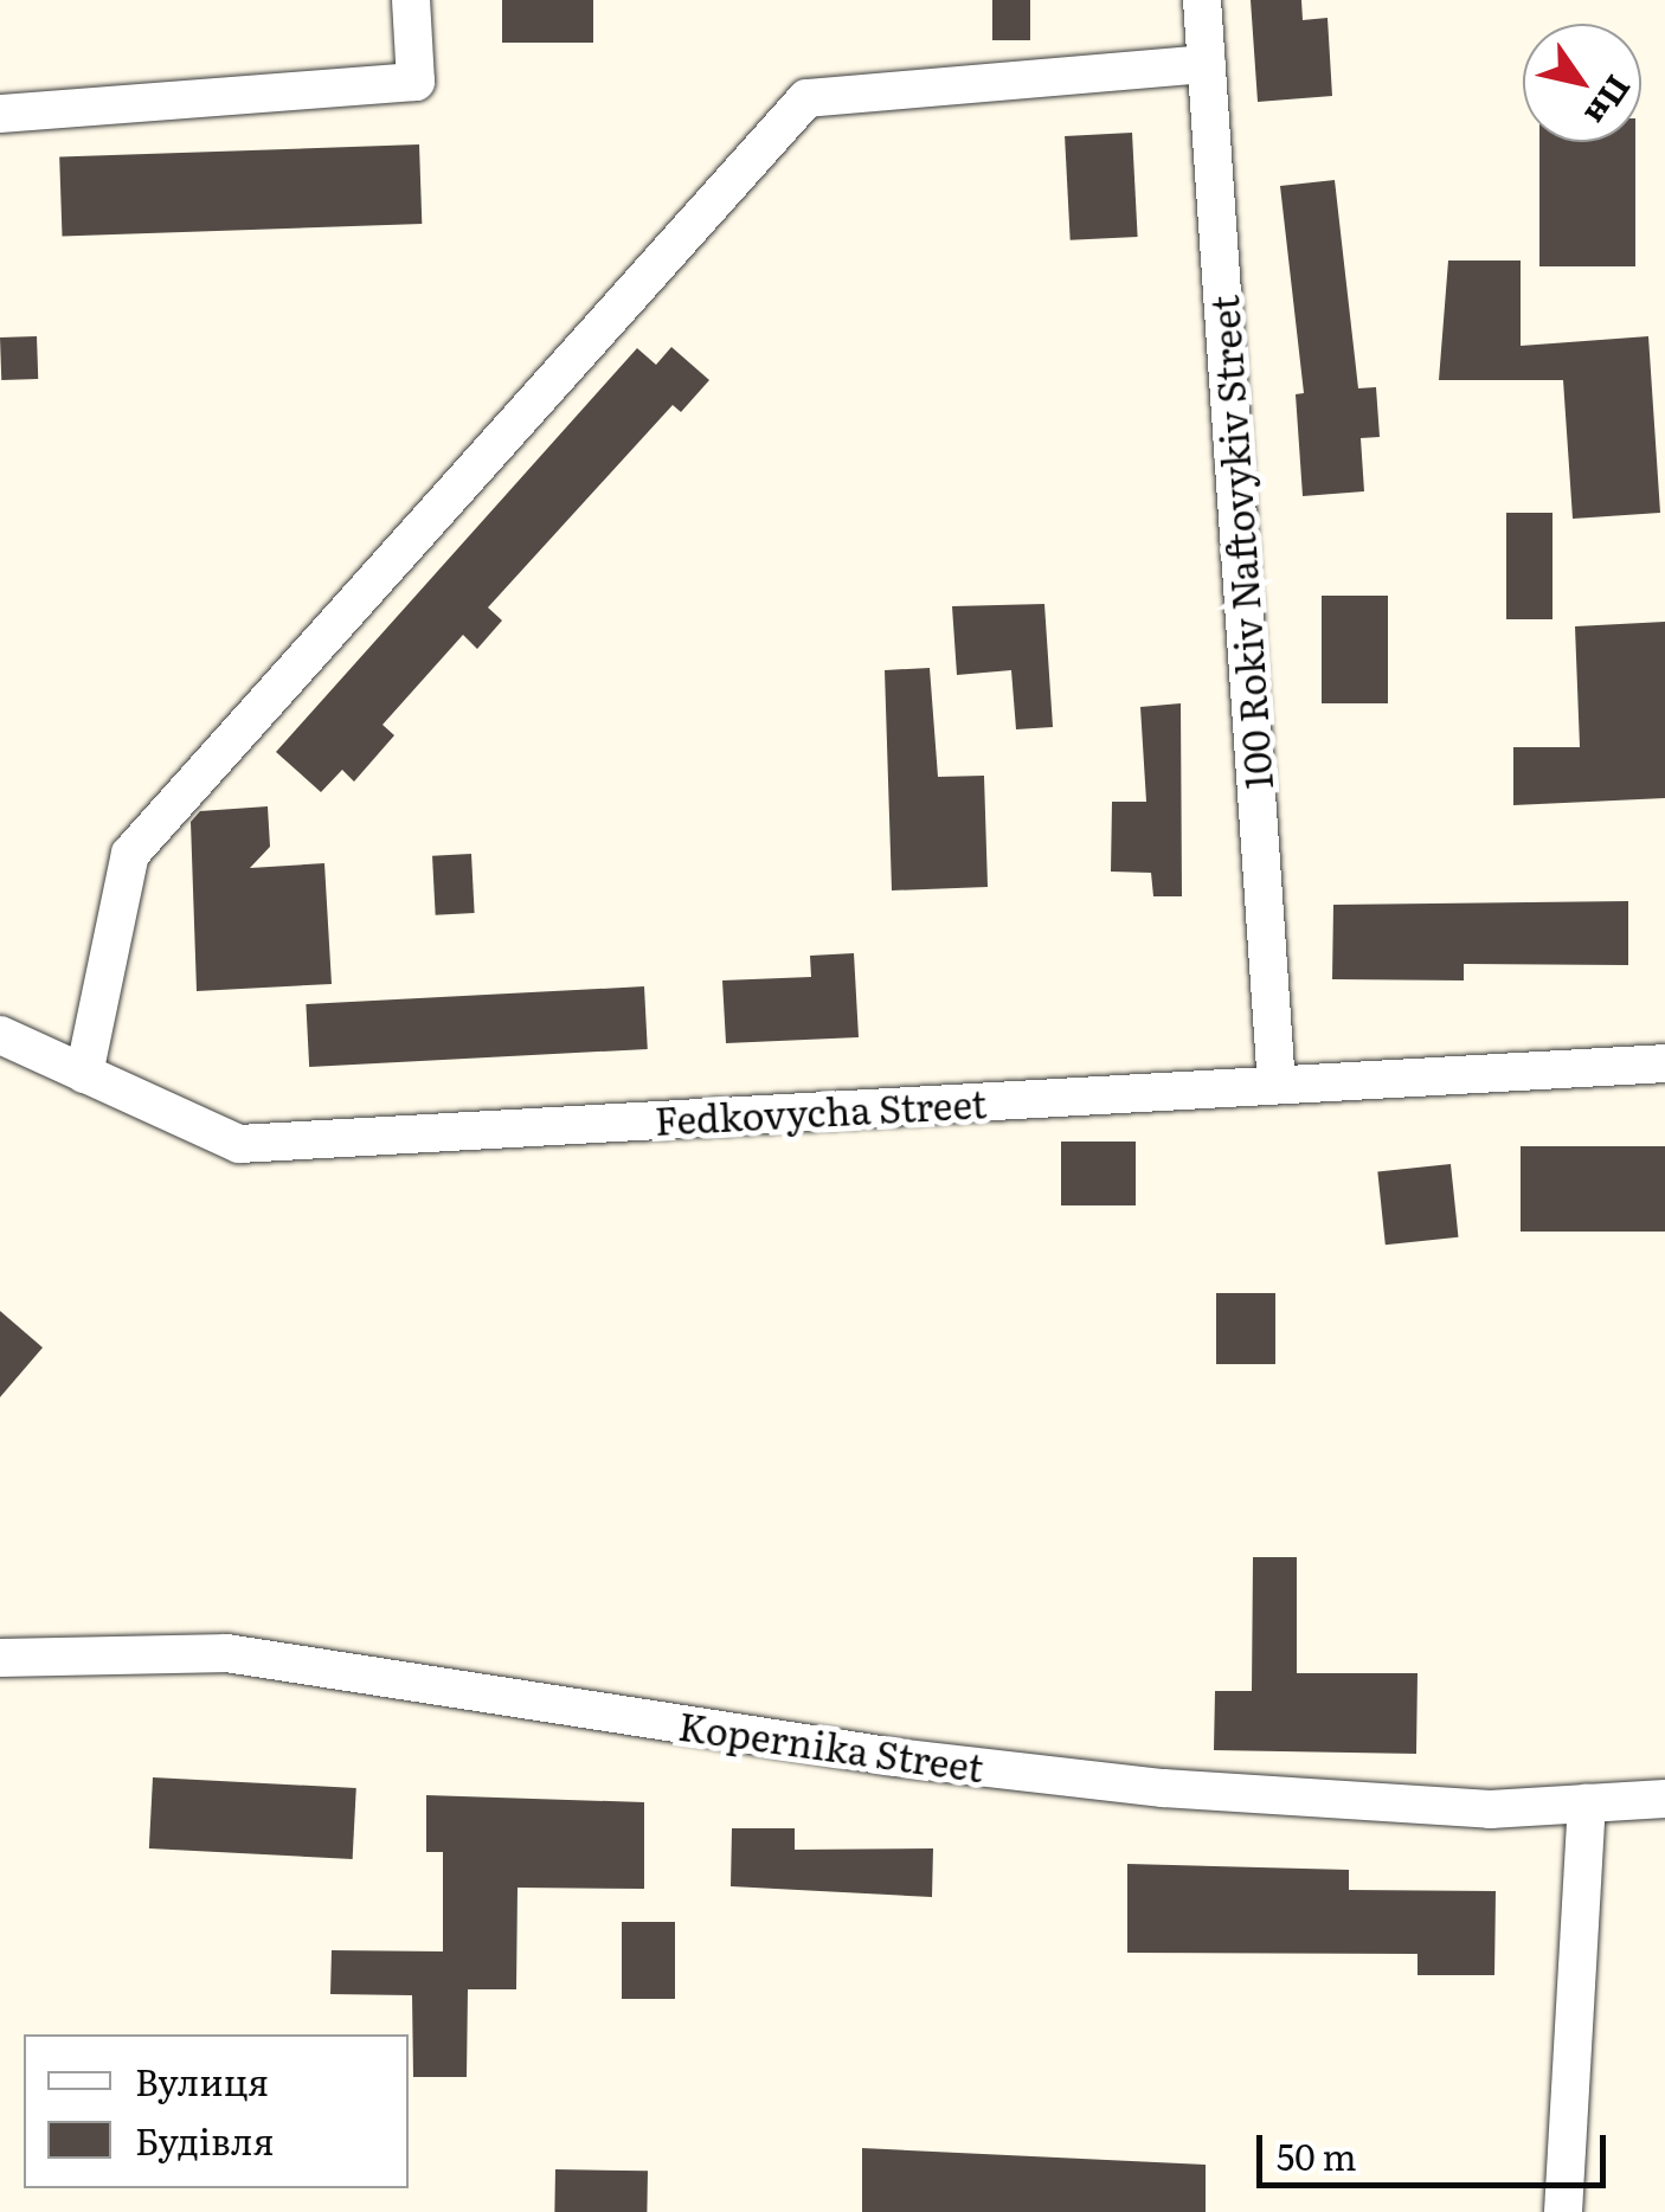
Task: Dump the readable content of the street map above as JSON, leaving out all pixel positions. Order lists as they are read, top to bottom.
{
  "streets": {
    "street": ["100 Rokiv Naftovykiv Street", "Fedkovycha Street", "Kopernika Street"]
  },
  "crossings": [
    ["100 Rokiv Naftovykiv Street", "Fedkovycha Street"]
  ],
  "legend": ["Вулиця", "Будівля"],
  "scale_bar": "50 m",
  "north": "bottom right"
}
